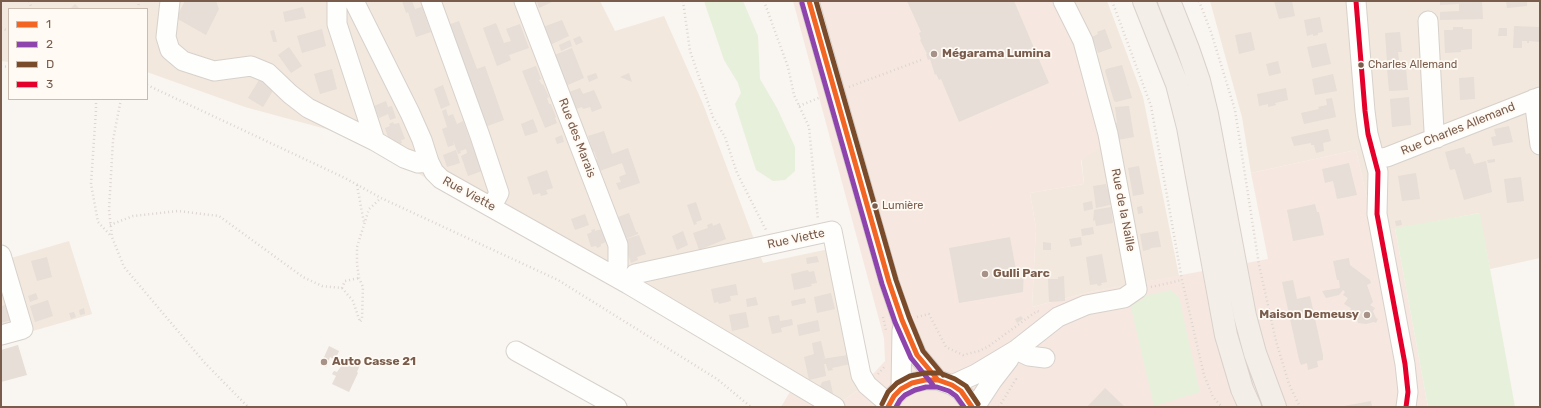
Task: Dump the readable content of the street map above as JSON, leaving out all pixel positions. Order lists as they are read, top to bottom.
{
  "streets": {
    "street": [
      "Rue Charles Allemand",
      "Rue des Marais",
      "Rue Viette",
      "Rue de la Naille"
    ]
  },
  "crossings": [
    ["Rue des Marais", "Rue Viette"]
  ],
  "places": [
    "Mégarama Lumina",
    "Charles Allemand",
    "Lumière",
    "Gulli Parc",
    "Maison Demeusy",
    "Auto Casse 21"
  ],
  "lines": [
    "transit line 1",
    "transit line D",
    "transit line 3",
    "transit line 2"
  ],
  "legend": [
    "1",
    "2",
    "D",
    "3"
  ]
}
